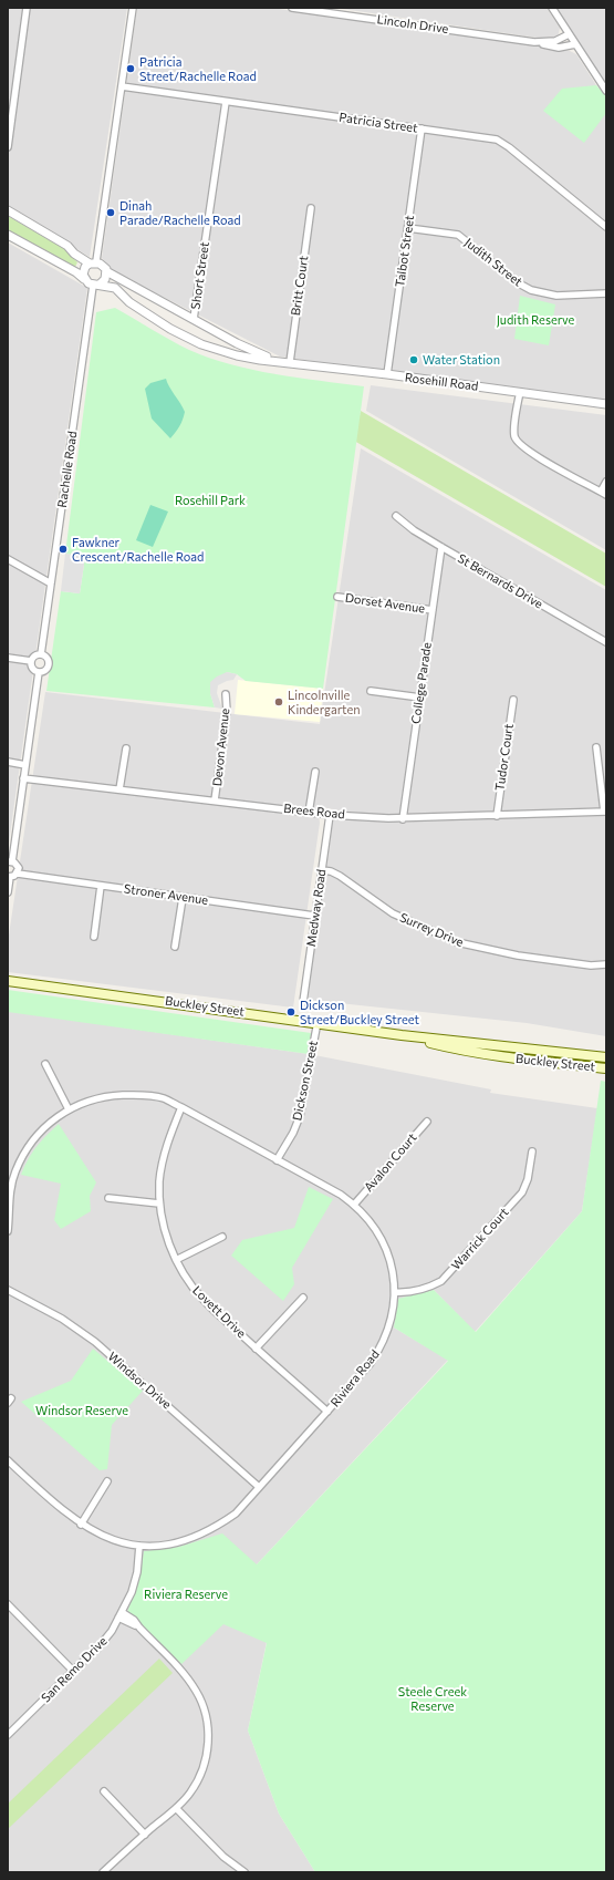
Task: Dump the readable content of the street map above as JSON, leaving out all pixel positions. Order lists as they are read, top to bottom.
{
  "streets": {
    "main road": ["Buckley Street"],
    "street": [
      "Lincoln Drive",
      "Patricia Street",
      "Talbot Street",
      "Judith Street",
      "Short Street",
      "Britt Court",
      "Rosehill Road",
      "Rachelle Road",
      "St Bernards Drive",
      "Dorset Avenue",
      "College Parade",
      "Devon Avenue",
      "Tudor Court",
      "Brees Road",
      "Stroner Avenue",
      "Medway Road",
      "Surrey Drive",
      "Dickson Street",
      "Avalon Court",
      "Warrick Court",
      "Lovett Drive",
      "Riviera Road",
      "Windsor Drive",
      "San Remo Drive"
    ]
  },
  "crossings": [
    ["Patricia Street", "Talbot Street"],
    ["Patricia Street", "Short Street"],
    ["Talbot Street", "Judith Street"],
    ["Talbot Street", "Rosehill Road"],
    ["Short Street", "Rosehill Road"],
    ["Britt Court", "Rosehill Road"],
    ["Rosehill Road", "Rachelle Road"],
    ["St Bernards Drive", "College Parade"],
    ["Dorset Avenue", "College Parade"],
    ["College Parade", "Brees Road"],
    ["Devon Avenue", "Brees Road"],
    ["Tudor Court", "Brees Road"],
    ["Brees Road", "Medway Road"],
    ["Stroner Avenue", "Medway Road"],
    ["Medway Road", "Surrey Drive"],
    ["Buckley Street", "Dickson Street"],
    ["Dickson Street", "Riviera Road"],
    ["Avalon Court", "Riviera Road"],
    ["Warrick Court", "Riviera Road"],
    ["Lovett Drive", "Riviera Road"],
    ["Riviera Road", "Windsor Drive"],
    ["Riviera Road", "San Remo Drive"]
  ],
  "parks": [
    "Judith Reserve",
    "Rosehill Park",
    "Windsor Reserve",
    "Riviera Reserve",
    "Steele Creek Reserve"
  ],
  "places": [
    "Patricia Street/Rachelle Road",
    "Dinah Parade/Rachelle Road",
    "Water Station",
    "Fawkner Crescent/Rachelle Road",
    "Lincolnville Kindergarten",
    "Dickson Street/Buckley Street"
  ]
}
